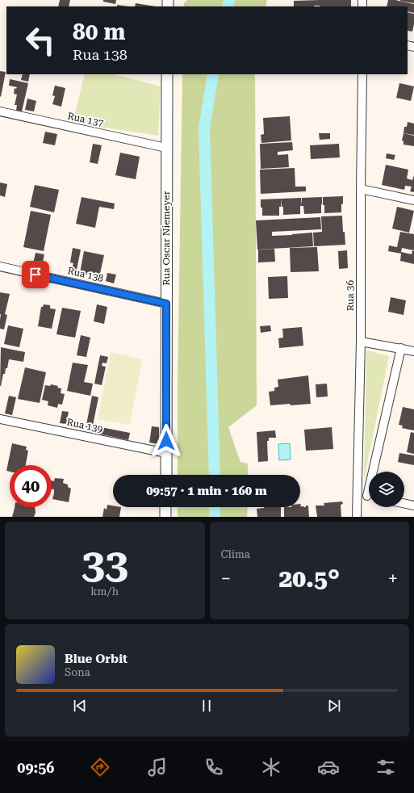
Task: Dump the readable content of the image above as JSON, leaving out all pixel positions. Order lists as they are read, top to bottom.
{
  "streets": {
    "street": [
      "Rua 137",
      "Rua Oscar Niemeyer",
      "Rua 138",
      "Rua 36",
      "Rua 139"
    ]
  },
  "crossings": [
    ["Rua 137", "Rua Oscar Niemeyer"],
    ["Rua Oscar Niemeyer", "Rua 138"],
    ["Rua Oscar Niemeyer", "Rua 139"]
  ],
  "page": {
    "turn": ["80 m", "Rua 138"],
    "limit": "40",
    "trip": "09:57 · 1 min · 160 m",
    "tile": [
      ["33", "km/h"],
      "Clima"
    ],
    "heat": ["−", "20.5°", "+"],
    "song": ["Blue Orbit", "Sona"],
    "tabs": "09:56"
  }
}
